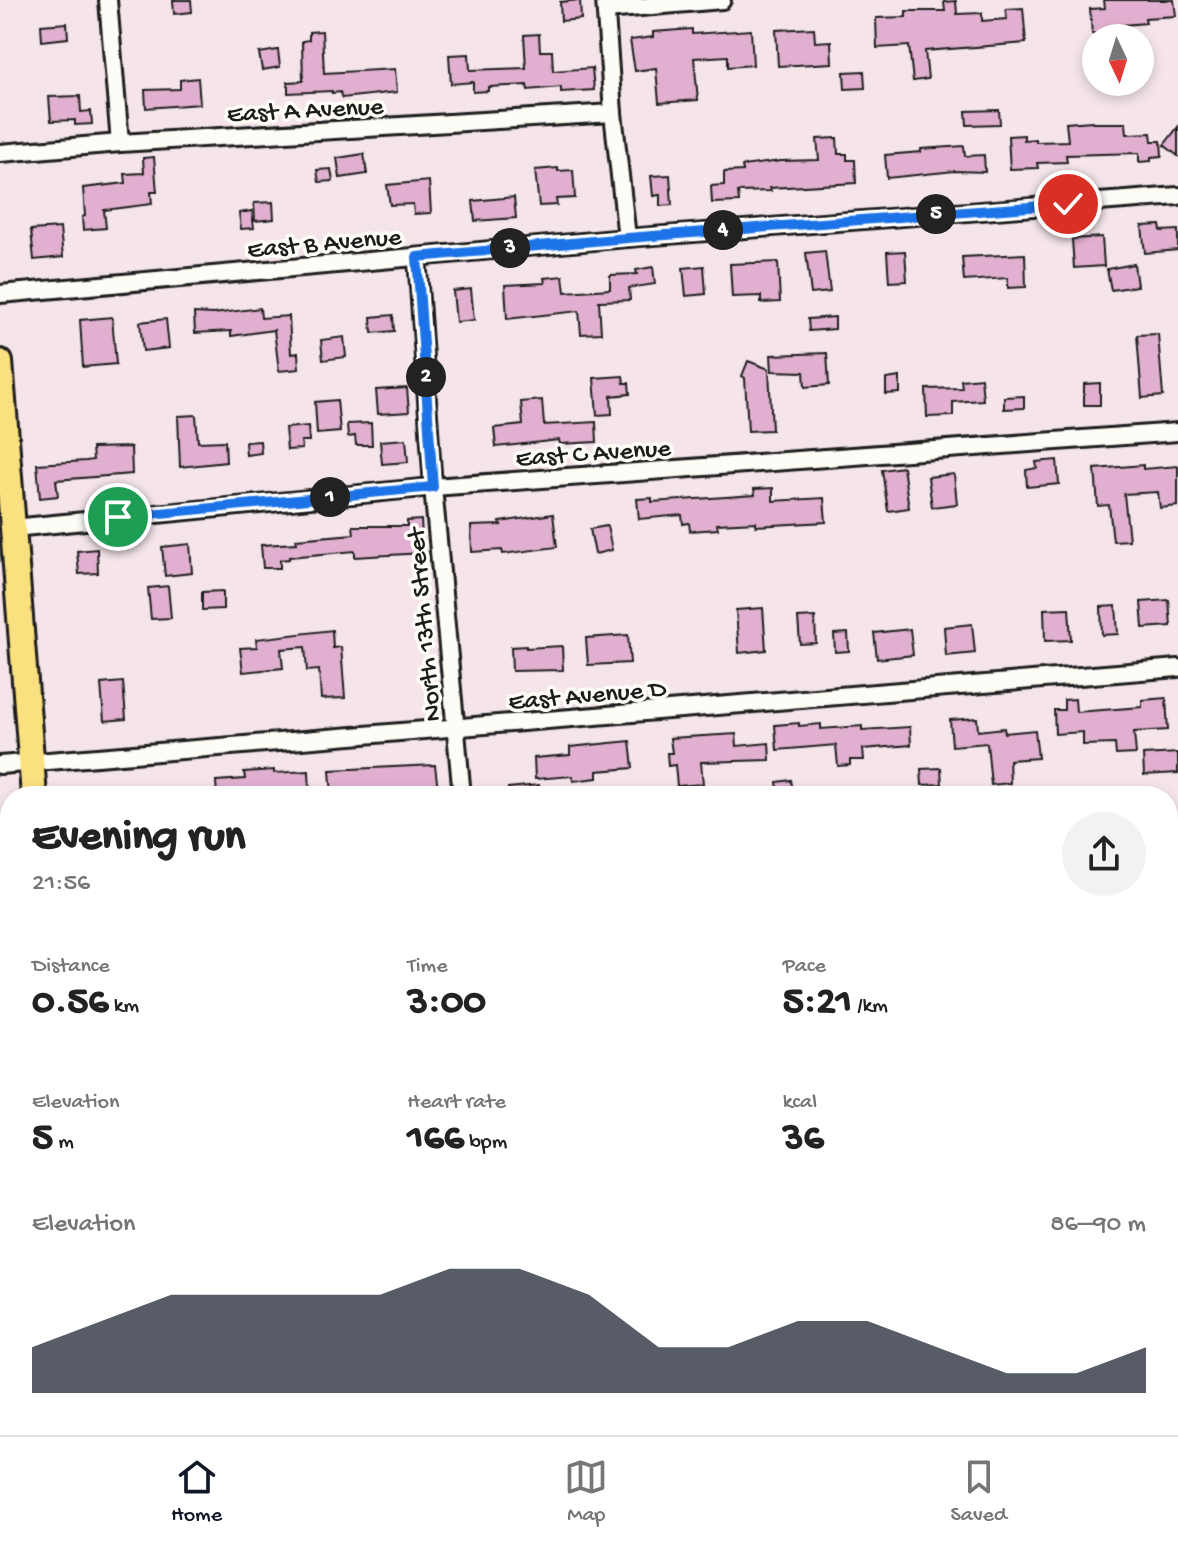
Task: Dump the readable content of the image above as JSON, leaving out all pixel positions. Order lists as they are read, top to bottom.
{
  "streets": {
    "street": [
      "East A Avenue",
      "East B Avenue",
      "East C Avenue",
      "North 13th Street",
      "East Avenue D"
    ]
  },
  "crossings": [
    ["East B Avenue", "North 13th Street"],
    ["East C Avenue", "North 13th Street"],
    ["North 13th Street", "East Avenue D"]
  ],
  "north": "bottom",
  "page": {
    "pins": [
      "5",
      "4",
      "3",
      "2",
      "1"
    ],
    "heading": ["Evening run", "21:56"],
    "stats": [
      ["Distance", "0.56 km"],
      ["Time", "3:00"],
      ["Pace", "5:21 /km"],
      ["Elevation", "5 m"],
      ["Heart rate", "166 bpm"],
      ["kcal", "36"]
    ],
    "chart": ["Elevation", "86–90 m"],
    "tabs": ["Home", "Map", "Saved"]
  }
}
